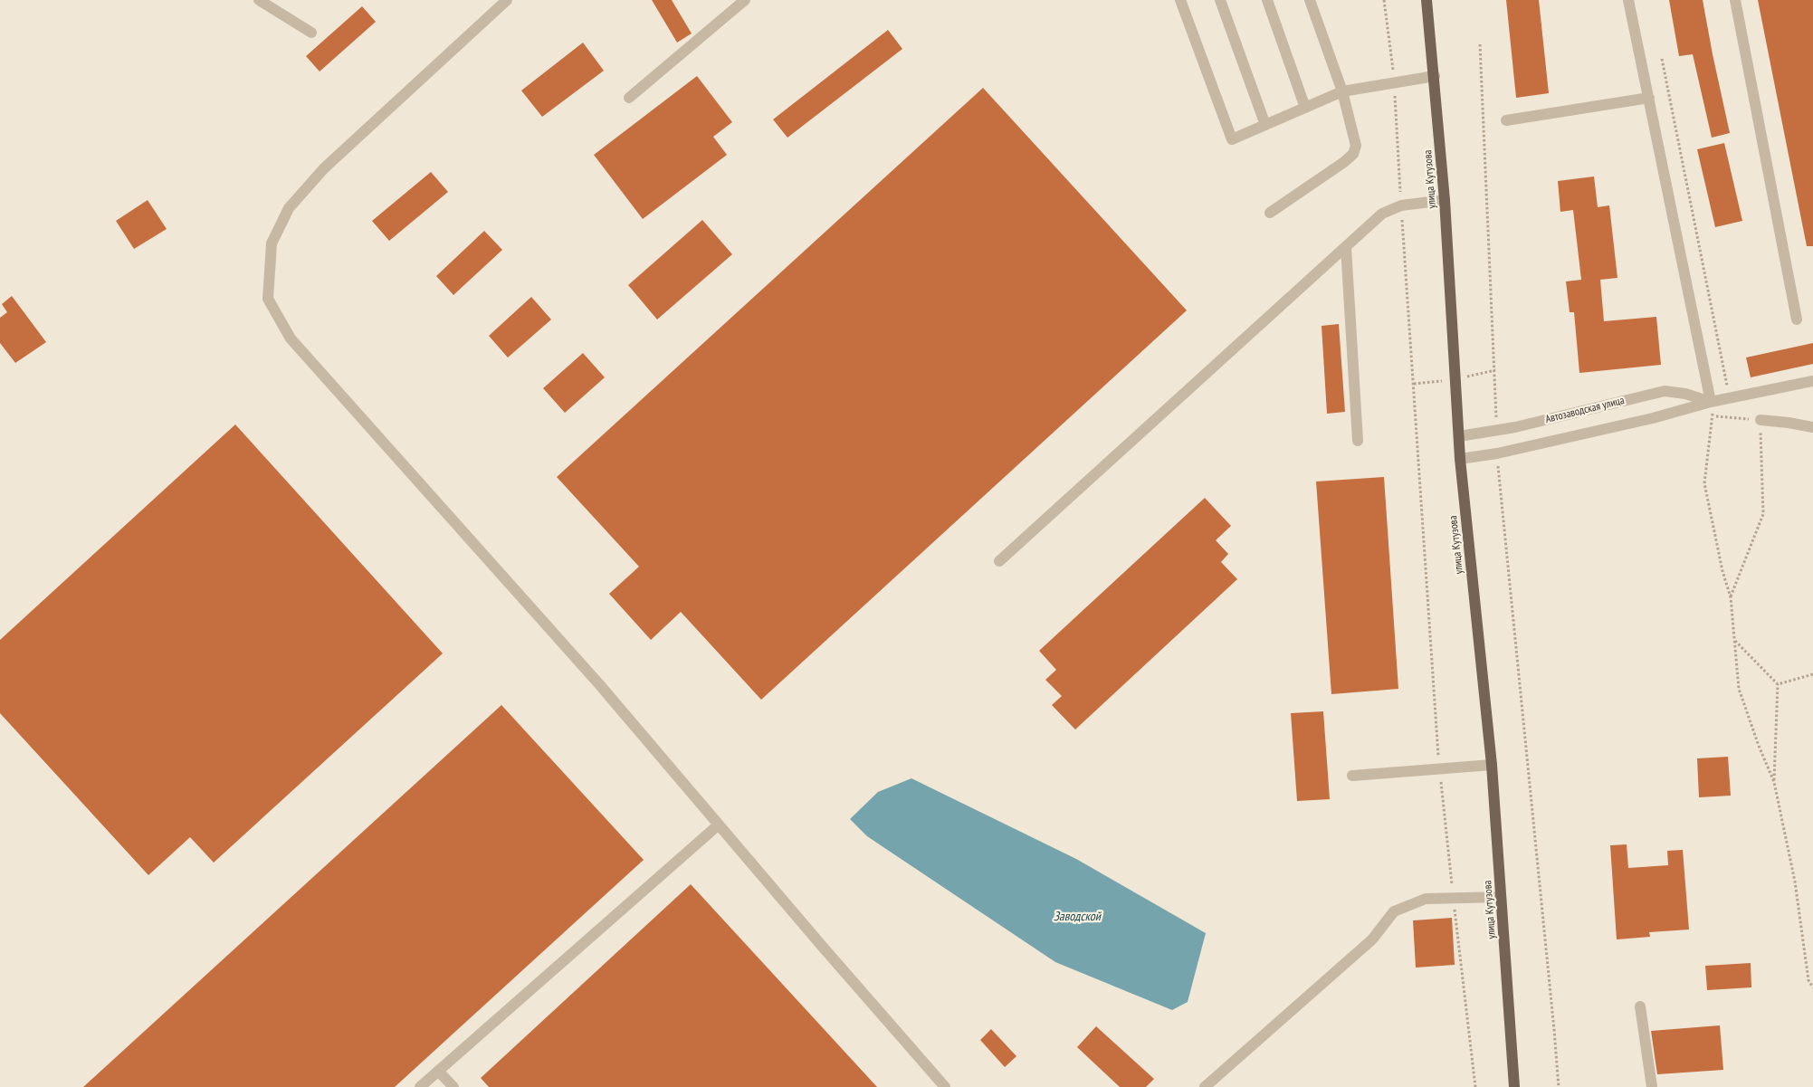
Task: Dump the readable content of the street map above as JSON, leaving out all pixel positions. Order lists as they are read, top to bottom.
{
  "streets": {
    "main road": ["улица Кутузова"],
    "street": ["Автозаводская улица"]
  },
  "crossings": [
    ["улица Кутузова", "Автозаводская улица"]
  ],
  "water": ["Заводской"]
}
